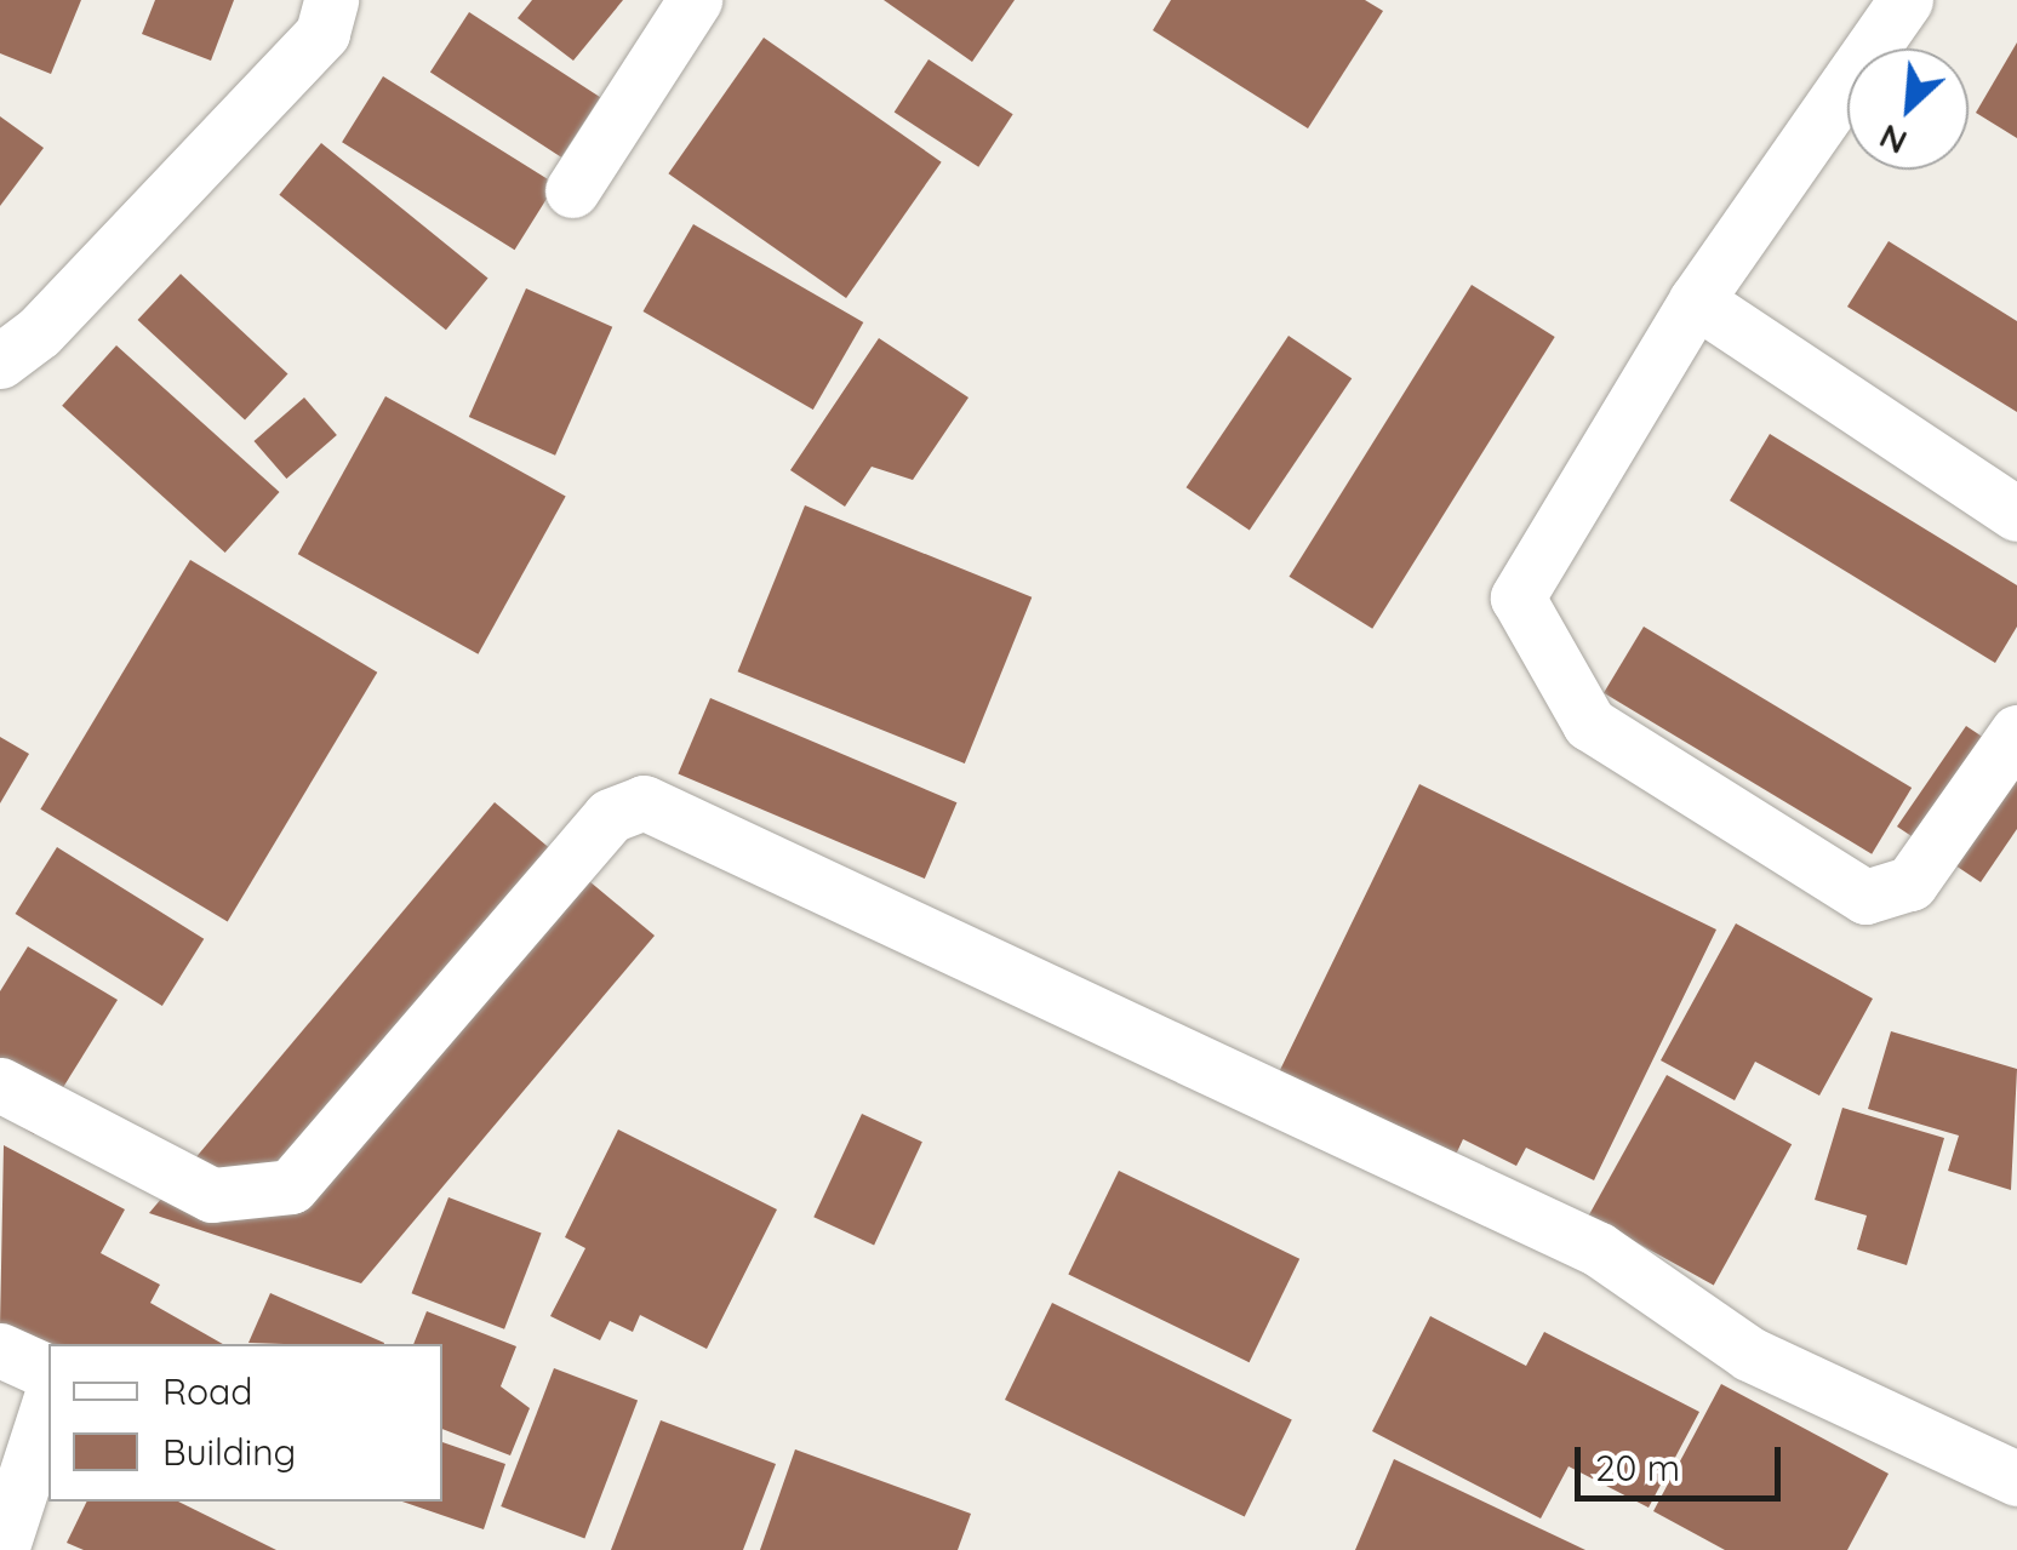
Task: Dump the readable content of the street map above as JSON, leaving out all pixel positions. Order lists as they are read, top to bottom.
{
  "legend": ["Road", "Building"],
  "scale_bar": "20 m",
  "north": "bottom left"
}
